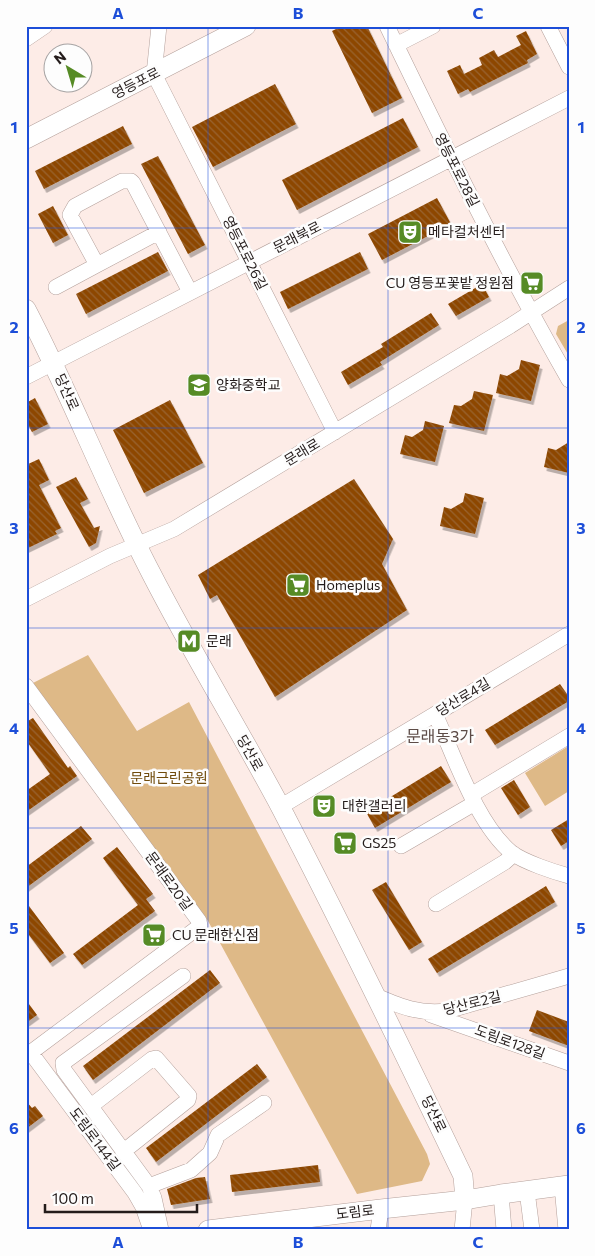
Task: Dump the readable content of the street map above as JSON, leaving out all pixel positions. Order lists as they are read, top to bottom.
{
  "streets": {
    "main road": ["영등포로", "당산로", "도림로"],
    "street": [
      "영등포로28길",
      "문래북로",
      "영등포로26길",
      "문래로",
      "당산로4길",
      "문래로20길",
      "당산로2길",
      "도림로128길",
      "도림로144길"
    ]
  },
  "crossings": [
    ["영등포로", "영등포로26길"],
    ["영등포로28길", "문래북로"],
    ["영등포로28길", "문래로"],
    ["문래북로", "영등포로26길"],
    ["문래북로", "당산로"],
    ["영등포로26길", "문래로"],
    ["당산로", "문래로"],
    ["당산로", "당산로4길"],
    ["당산로", "당산로2길"],
    ["당산로", "도림로"],
    ["문래로20길", "도림로144길"],
    ["당산로2길", "도림로128길"]
  ],
  "districts": ["문래동3가"],
  "parks": ["문래근린공원"],
  "places": {
    "theatre": ["메타컬처센터", "대한갤러리"],
    "supermarket": [
      "CU 영등포꽃밭 정원점",
      "Homeplus",
      "GS25",
      "CU 문래한신점"
    ],
    "school or university": ["양화중학교"],
    "metro station": ["문래"]
  },
  "scale_bar": "100 m",
  "north": "top left",
  "grid": {
    "columns": ["A", "B", "C"],
    "rows": [
      "1",
      "2",
      "3",
      "4",
      "5",
      "6"
    ]
  }
}
